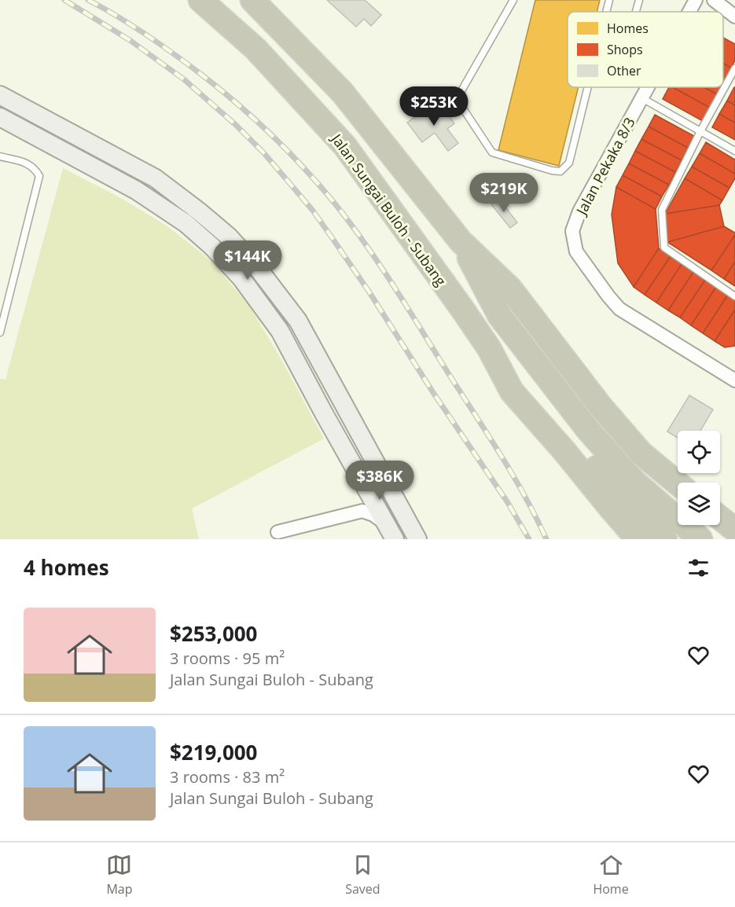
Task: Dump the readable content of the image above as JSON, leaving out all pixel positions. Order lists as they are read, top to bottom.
{
  "streets": {
    "highway": ["Jalan Sungai Buloh - Subang"],
    "street": ["Jalan Pekaka 8/3"]
  },
  "legend": ["Homes", "Shops", "Other"],
  "page": {
    "price": [
      "$253K",
      "$219K",
      "$144K",
      "$386K"
    ],
    "heading": "4 homes",
    "list": [
      {
        "name": "$253,000",
        "note": "3 rooms · 95 m² · Jalan Sungai Buloh - Subang"
      },
      {
        "name": "$219,000",
        "note": "3 rooms · 83 m² · Jalan Sungai Buloh - Subang"
      }
    ],
    "tabs": ["Map", "Saved", "Home"]
  }
}
